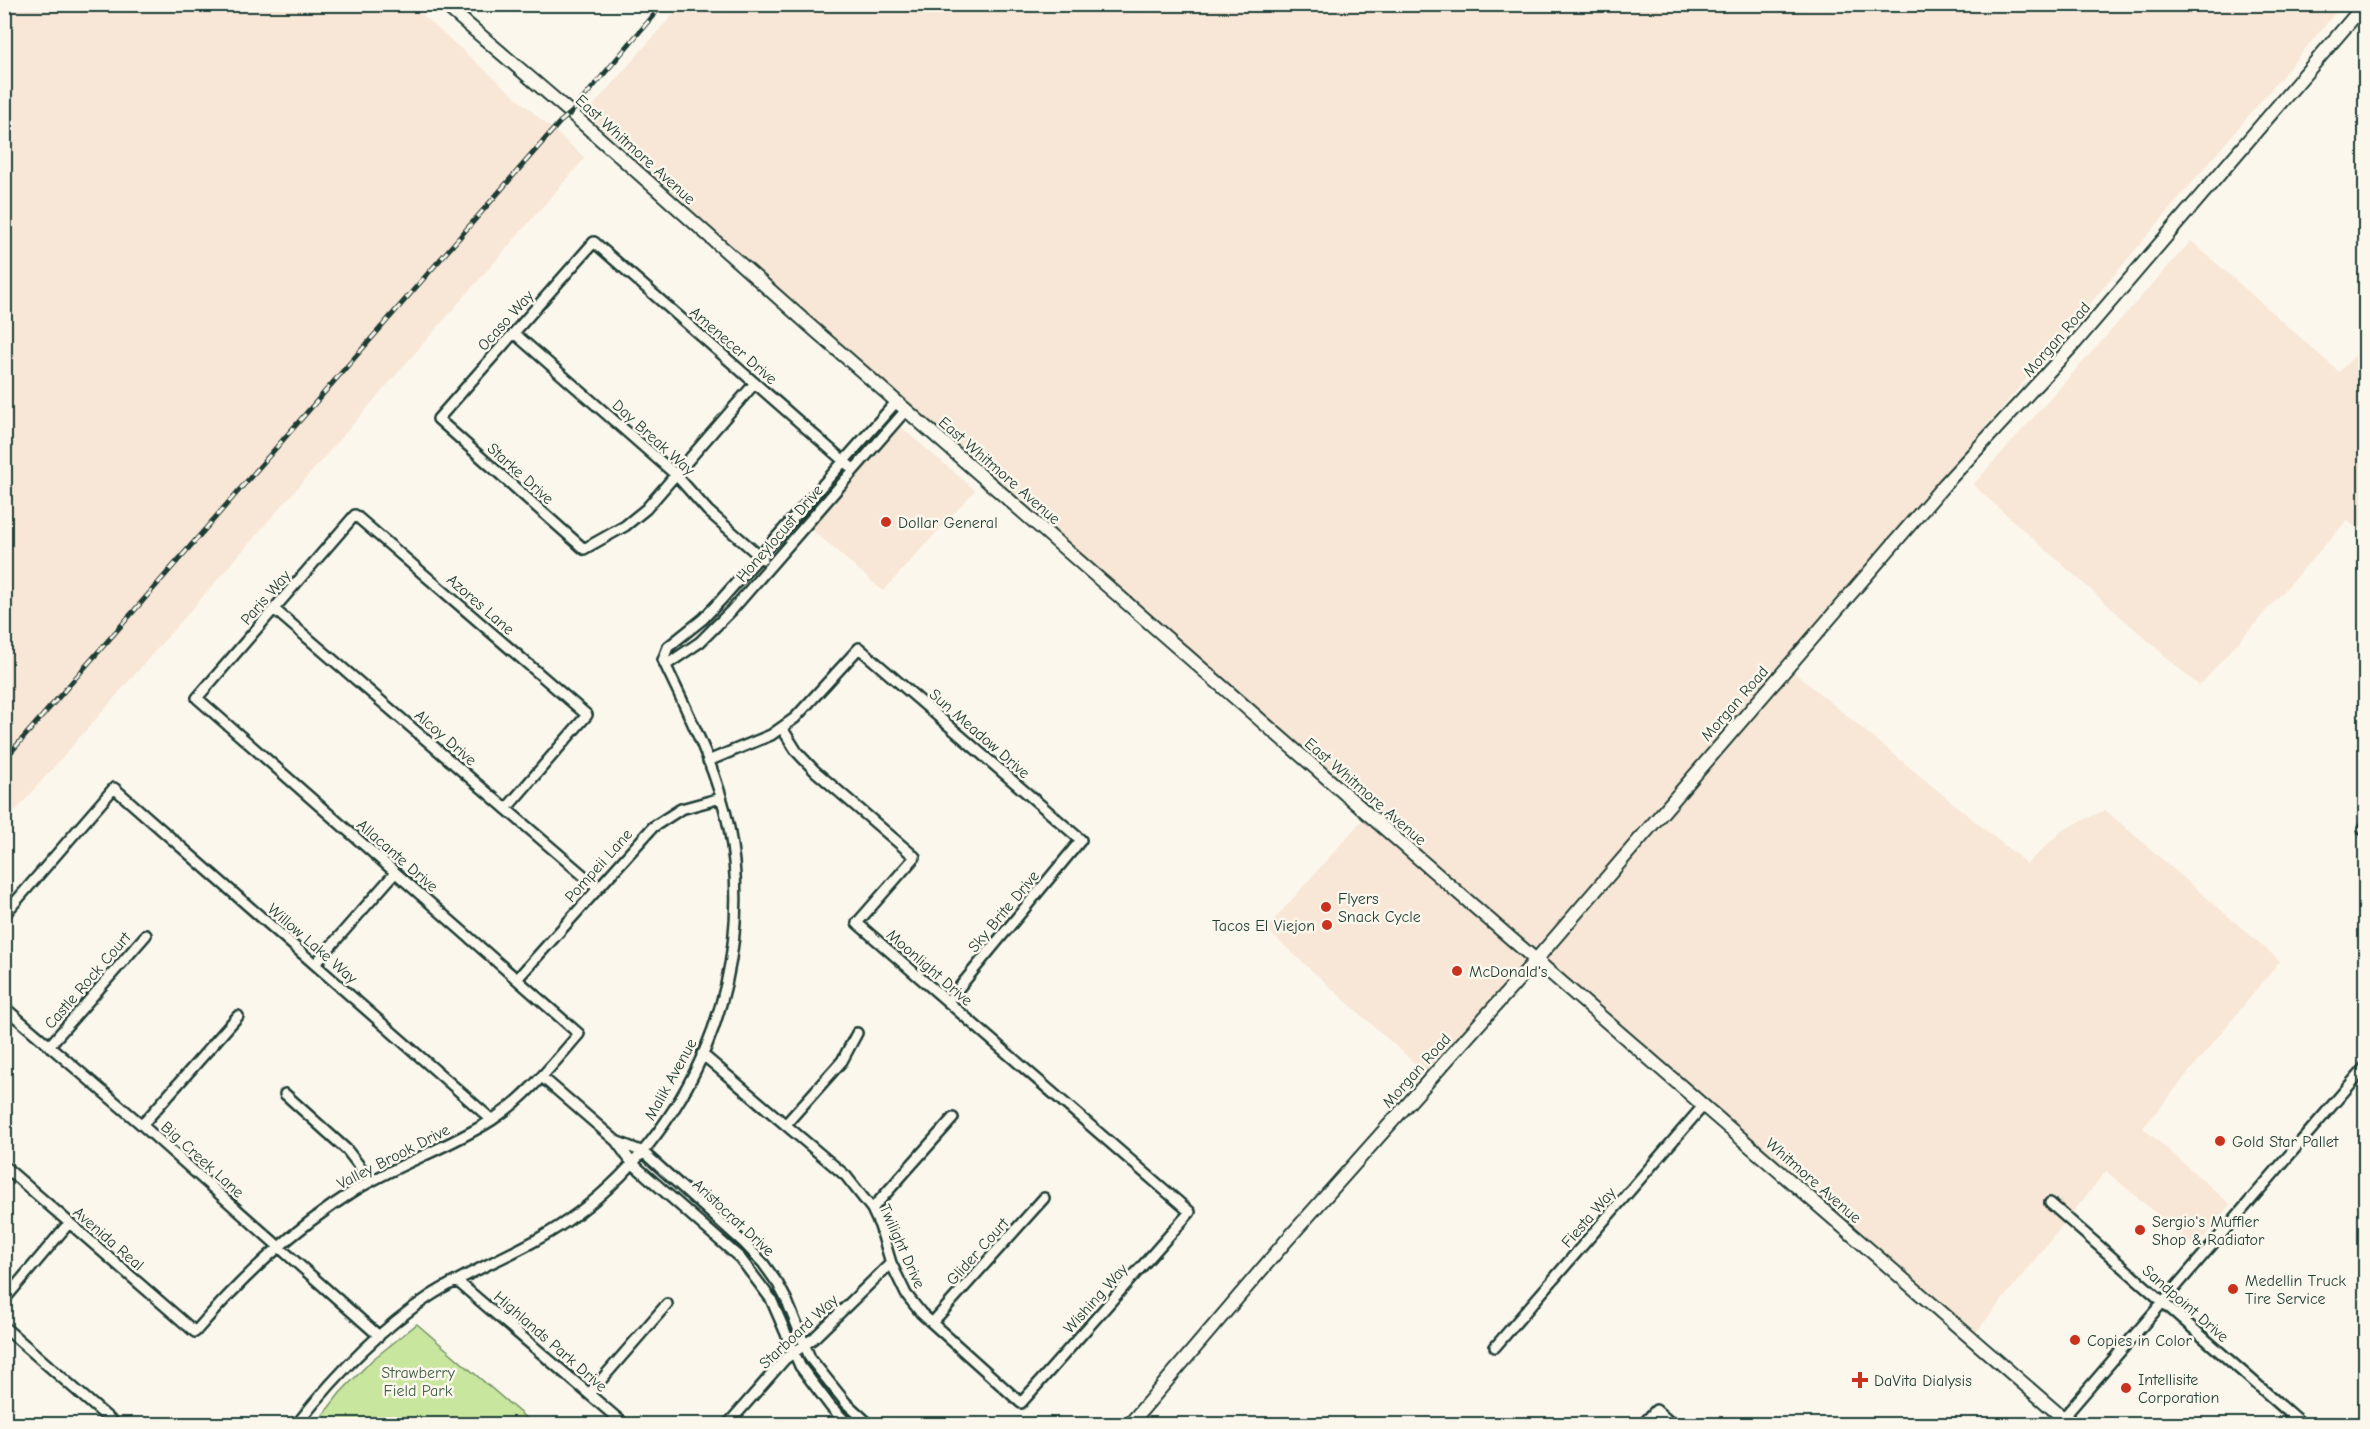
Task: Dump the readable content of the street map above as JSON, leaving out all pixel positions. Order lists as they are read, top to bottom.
{
  "streets": {
    "main road": ["East Whitmore Avenue", "Morgan Road", "Whitmore Avenue"],
    "street": [
      "Ocaso Way",
      "Amenecer Drive",
      "Day Break Way",
      "Starke Drive",
      "Honeylocust Drive",
      "Paris Way",
      "Azores Lane",
      "Sun Meadow Drive",
      "Alcoy Drive",
      "Allacante Drive",
      "Pompeii Lane",
      "Sky Brite Drive",
      "Willow Lake Way",
      "Moonlight Drive",
      "Castle Rock Court",
      "Malik Avenue",
      "Valley Brook Drive",
      "Big Creek Lane",
      "Aristocrat Drive",
      "Fiesta Way",
      "Avenida Real",
      "Twilight Drive",
      "Glider Court",
      "Wishing Way",
      "Sandpoint Drive",
      "Starboard Way",
      "Highlands Park Drive"
    ]
  },
  "crossings": [
    ["East Whitmore Avenue", "Morgan Road"],
    ["East Whitmore Avenue", "Honeylocust Drive"],
    ["East Whitmore Avenue", "Whitmore Avenue"],
    ["Ocaso Way", "Amenecer Drive"],
    ["Ocaso Way", "Day Break Way"],
    ["Ocaso Way", "Starke Drive"],
    ["Morgan Road", "Whitmore Avenue"],
    ["Amenecer Drive", "Honeylocust Drive"],
    ["Day Break Way", "Starke Drive"],
    ["Day Break Way", "Honeylocust Drive"],
    ["Honeylocust Drive", "Malik Avenue"],
    ["Paris Way", "Azores Lane"],
    ["Paris Way", "Alcoy Drive"],
    ["Paris Way", "Allacante Drive"],
    ["Azores Lane", "Alcoy Drive"],
    ["Sun Meadow Drive", "Sky Brite Drive"],
    ["Sun Meadow Drive", "Moonlight Drive"],
    ["Alcoy Drive", "Pompeii Lane"],
    ["Allacante Drive", "Pompeii Lane"],
    ["Allacante Drive", "Valley Brook Drive"],
    ["Pompeii Lane", "Malik Avenue"],
    ["Sky Brite Drive", "Moonlight Drive"],
    ["Willow Lake Way", "Valley Brook Drive"],
    ["Moonlight Drive", "Wishing Way"],
    ["Castle Rock Court", "Big Creek Lane"],
    ["Malik Avenue", "Big Creek Lane"],
    ["Malik Avenue", "Aristocrat Drive"],
    ["Malik Avenue", "Twilight Drive"],
    ["Malik Avenue", "Highlands Park Drive"],
    ["Valley Brook Drive", "Big Creek Lane"],
    ["Valley Brook Drive", "Aristocrat Drive"],
    ["Valley Brook Drive", "Avenida Real"],
    ["Whitmore Avenue", "Fiesta Way"],
    ["Aristocrat Drive", "Starboard Way"],
    ["Twilight Drive", "Glider Court"],
    ["Twilight Drive", "Wishing Way"],
    ["Twilight Drive", "Starboard Way"]
  ],
  "parks": ["Strawberry Field Park"],
  "places": {
    "other": [
      "Dollar General",
      "Flyers Snack Cycle",
      "Tacos El Viejon",
      "McDonald's",
      "Gold Star Pallet",
      "Sergio's Muffler Shop & Radiator",
      "Medellin Truck Tire Service",
      "Copies in Color",
      "Intellisite Corporation"
    ],
    "health": ["DaVita Dialysis"]
  }
}
